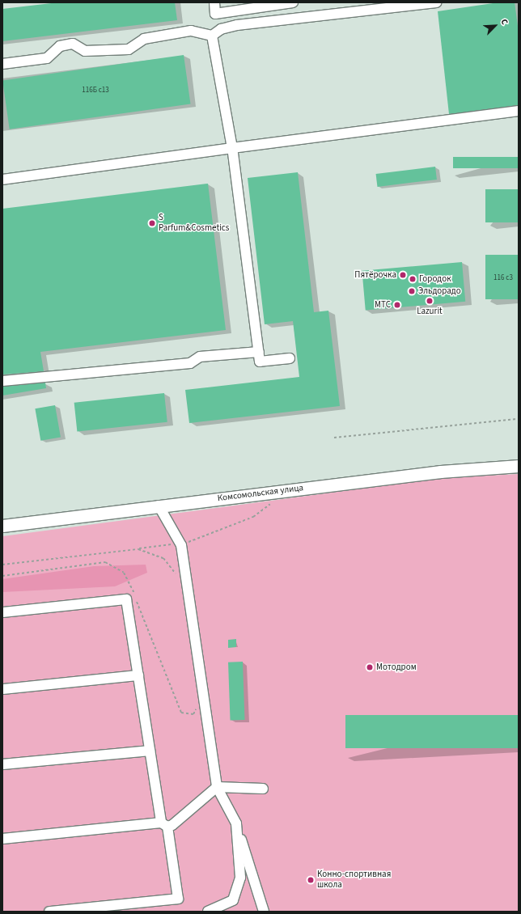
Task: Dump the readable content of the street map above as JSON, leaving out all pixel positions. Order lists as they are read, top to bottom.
{
  "streets": {
    "main road": ["Комсомольская улица"]
  },
  "places": [
    "S Parfum&Cosmetics",
    "Пятёрочка",
    "Городок",
    "Эльдорадо",
    "Lazurit",
    "МТС",
    "Мотодром",
    "Конно-спортивная школа"
  ],
  "house_numbers": ["116Б с13", "116 с3"],
  "north": "top right"
}
